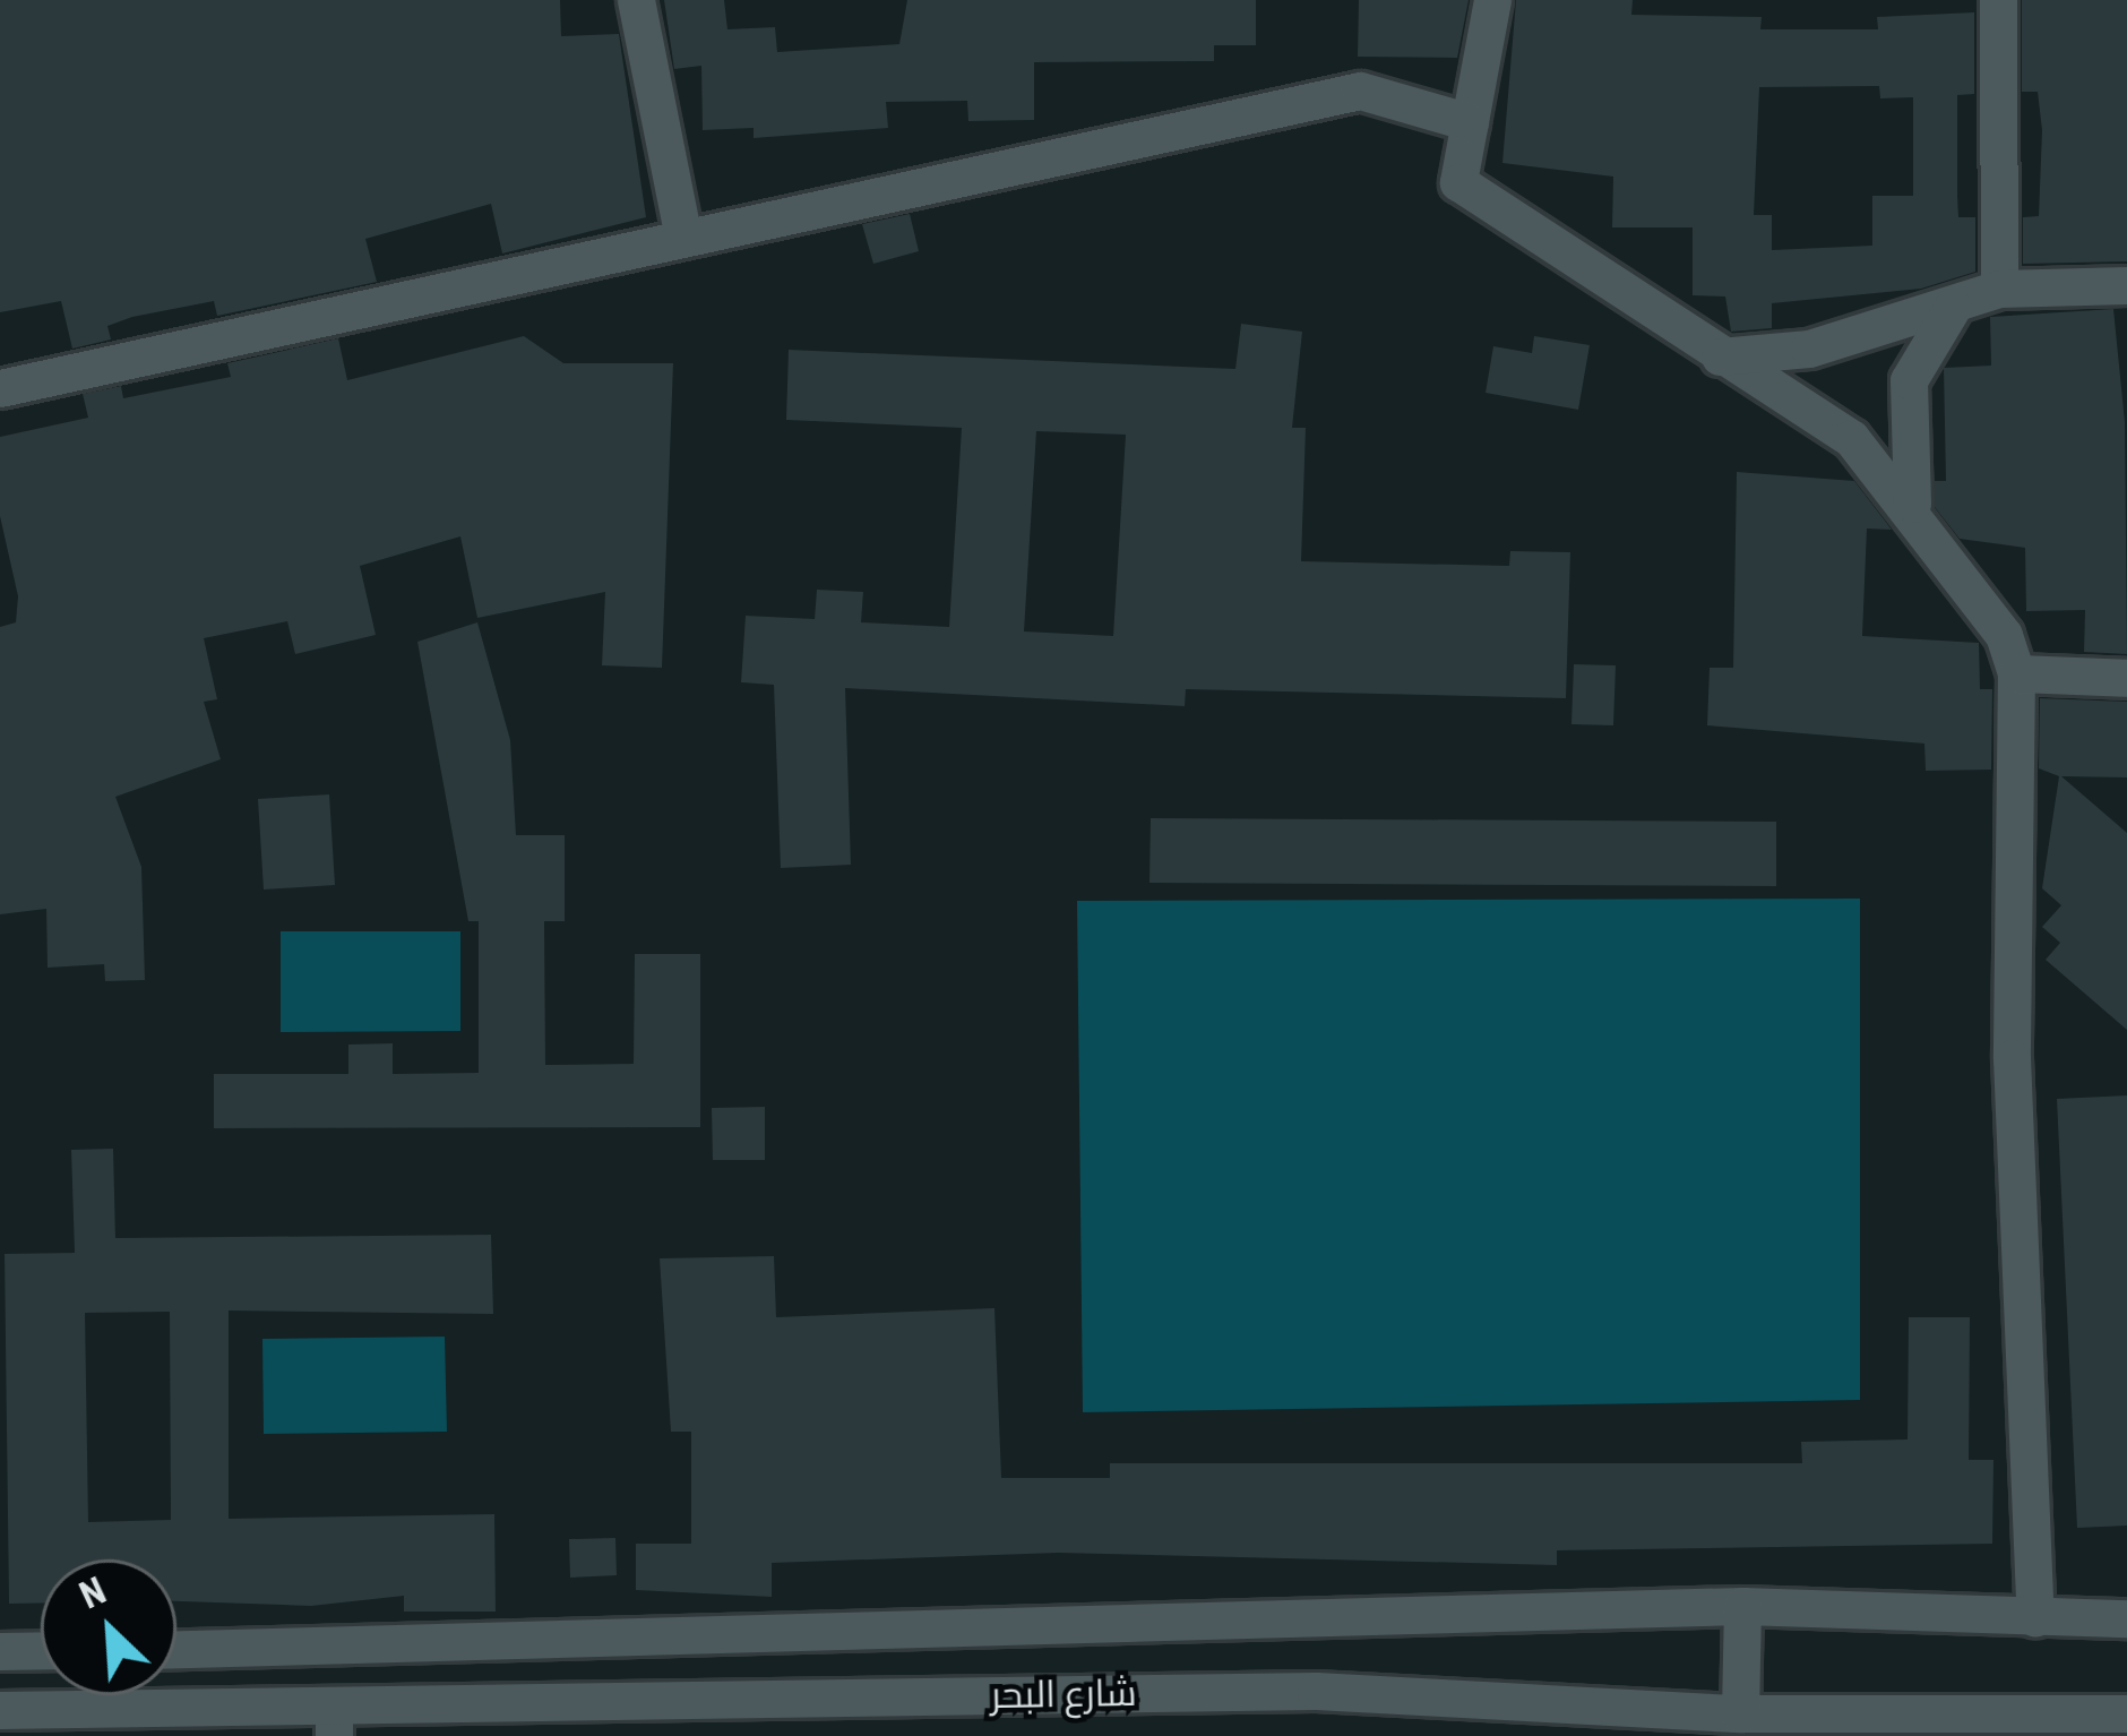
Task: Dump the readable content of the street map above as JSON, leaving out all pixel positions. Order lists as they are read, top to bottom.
{
  "streets": {
    "street": ["شارع البحر"]
  },
  "north": "top left"
}
